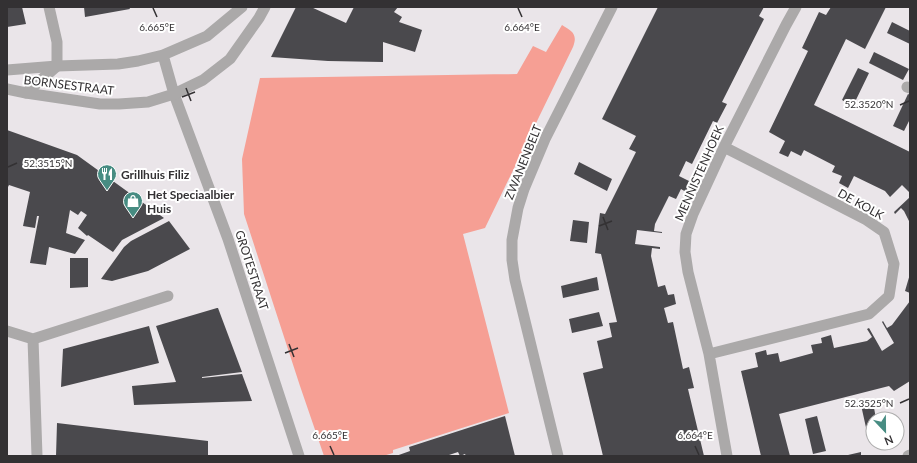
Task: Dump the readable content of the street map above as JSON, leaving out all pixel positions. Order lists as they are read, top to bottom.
{
  "streets": {
    "street": [
      "BORNSESTRAAT",
      "ZWANENBELT",
      "MENNISTENHOEK",
      "DE KOLK",
      "GROTESTRAAT"
    ]
  },
  "crossings": [
    ["BORNSESTRAAT", "GROTESTRAAT"],
    ["MENNISTENHOEK", "DE KOLK"]
  ],
  "places": {
    "restaurant": ["Grillhuis Filiz"],
    "shop": ["Het Speciaalbier Huis"]
  },
  "north": "bottom",
  "coordinates": [
    "6.665°E",
    "6.664°E",
    "52.3520°N",
    "52.3515°N",
    "52.3525°N"
  ]
}
